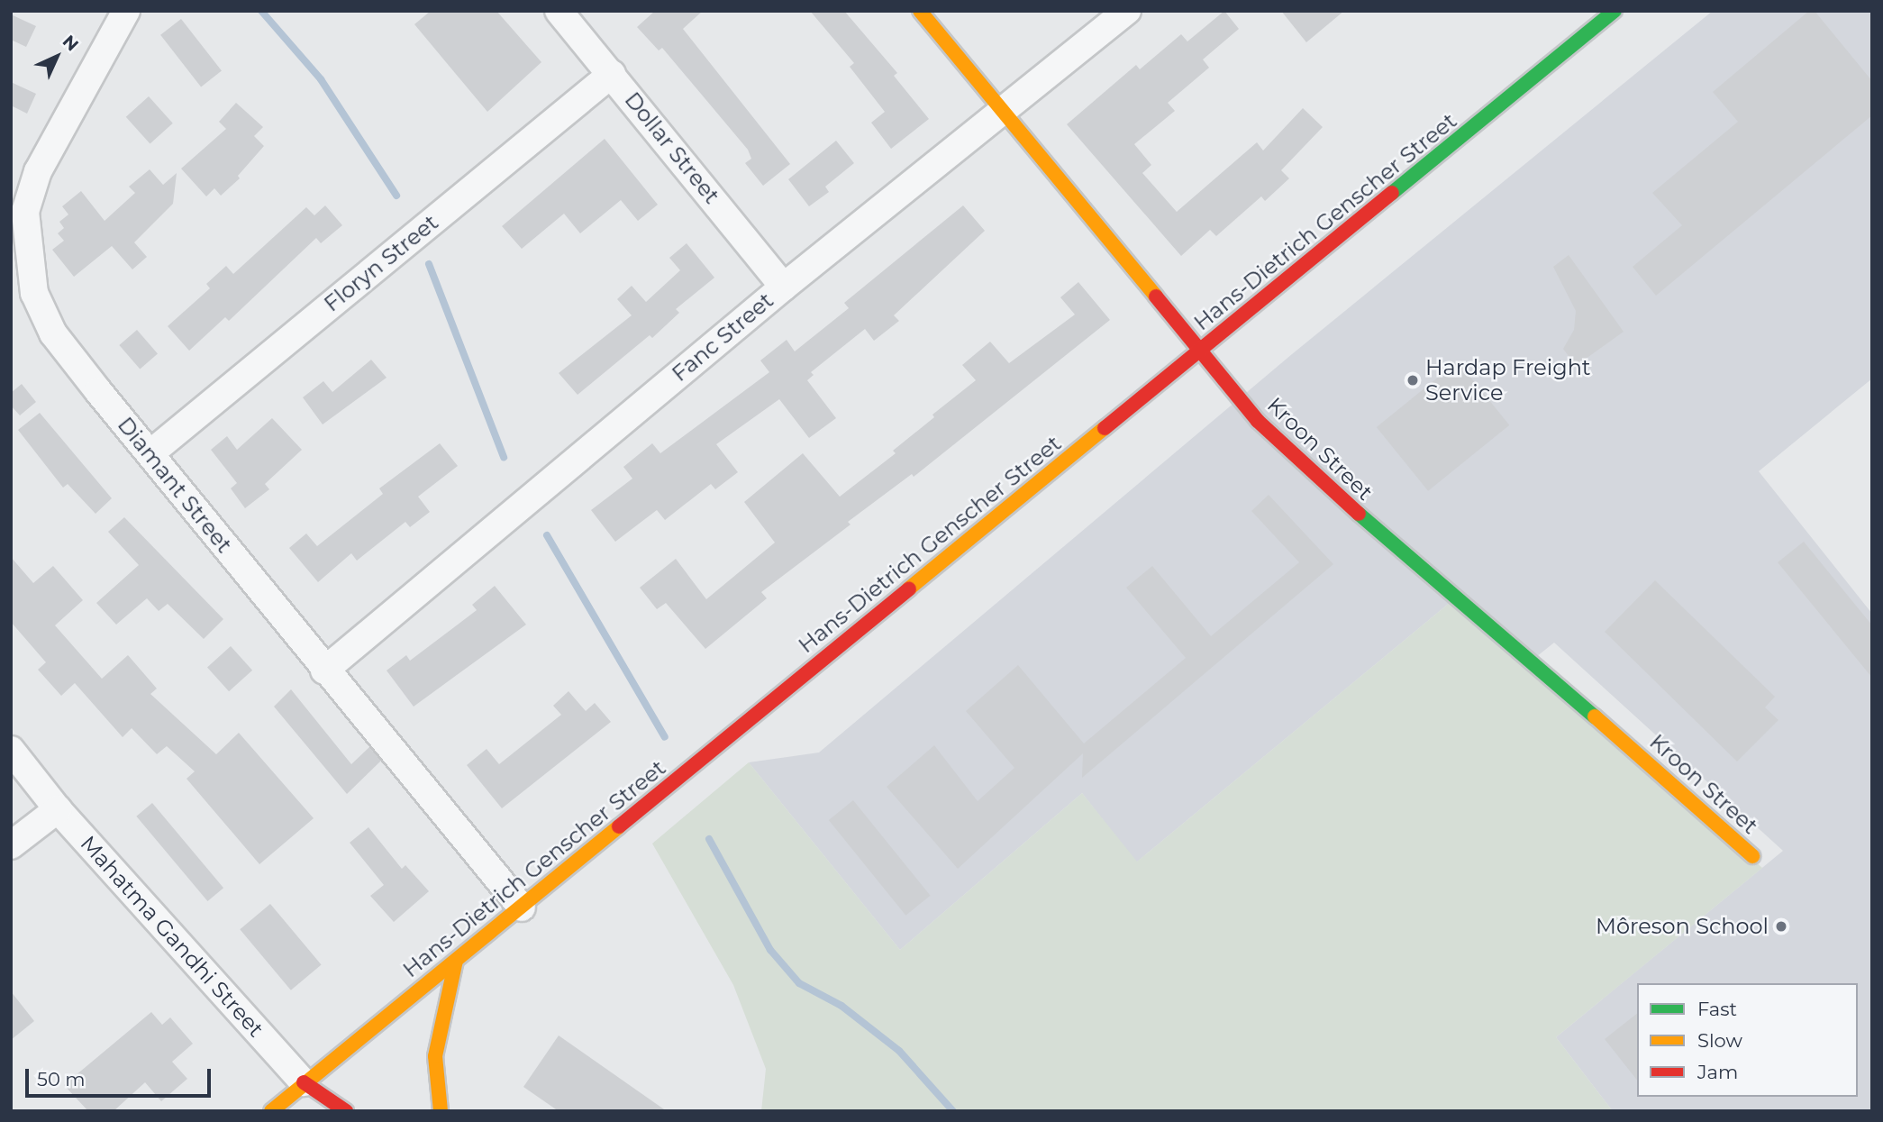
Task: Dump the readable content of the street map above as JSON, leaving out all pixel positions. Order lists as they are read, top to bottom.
{
  "streets": {
    "street": [
      "Dollar Street",
      "Hans-Dietrich Genscher Street",
      "Floryn Street",
      "Fanc Street",
      "Kroon Street",
      "Diamant Street",
      "Mahatma Gandhi Street"
    ]
  },
  "crossings": [
    ["Dollar Street", "Floryn Street"],
    ["Dollar Street", "Fanc Street"],
    ["Hans-Dietrich Genscher Street", "Kroon Street"],
    ["Hans-Dietrich Genscher Street", "Diamant Street"],
    ["Hans-Dietrich Genscher Street", "Mahatma Gandhi Street"],
    ["Floryn Street", "Diamant Street"],
    ["Fanc Street", "Kroon Street"],
    ["Fanc Street", "Diamant Street"]
  ],
  "places": ["Hardap Freight Service", "Môreson School"],
  "legend": ["Fast", "Slow", "Jam"],
  "scale_bar": "50 m",
  "north": "top right"
}
